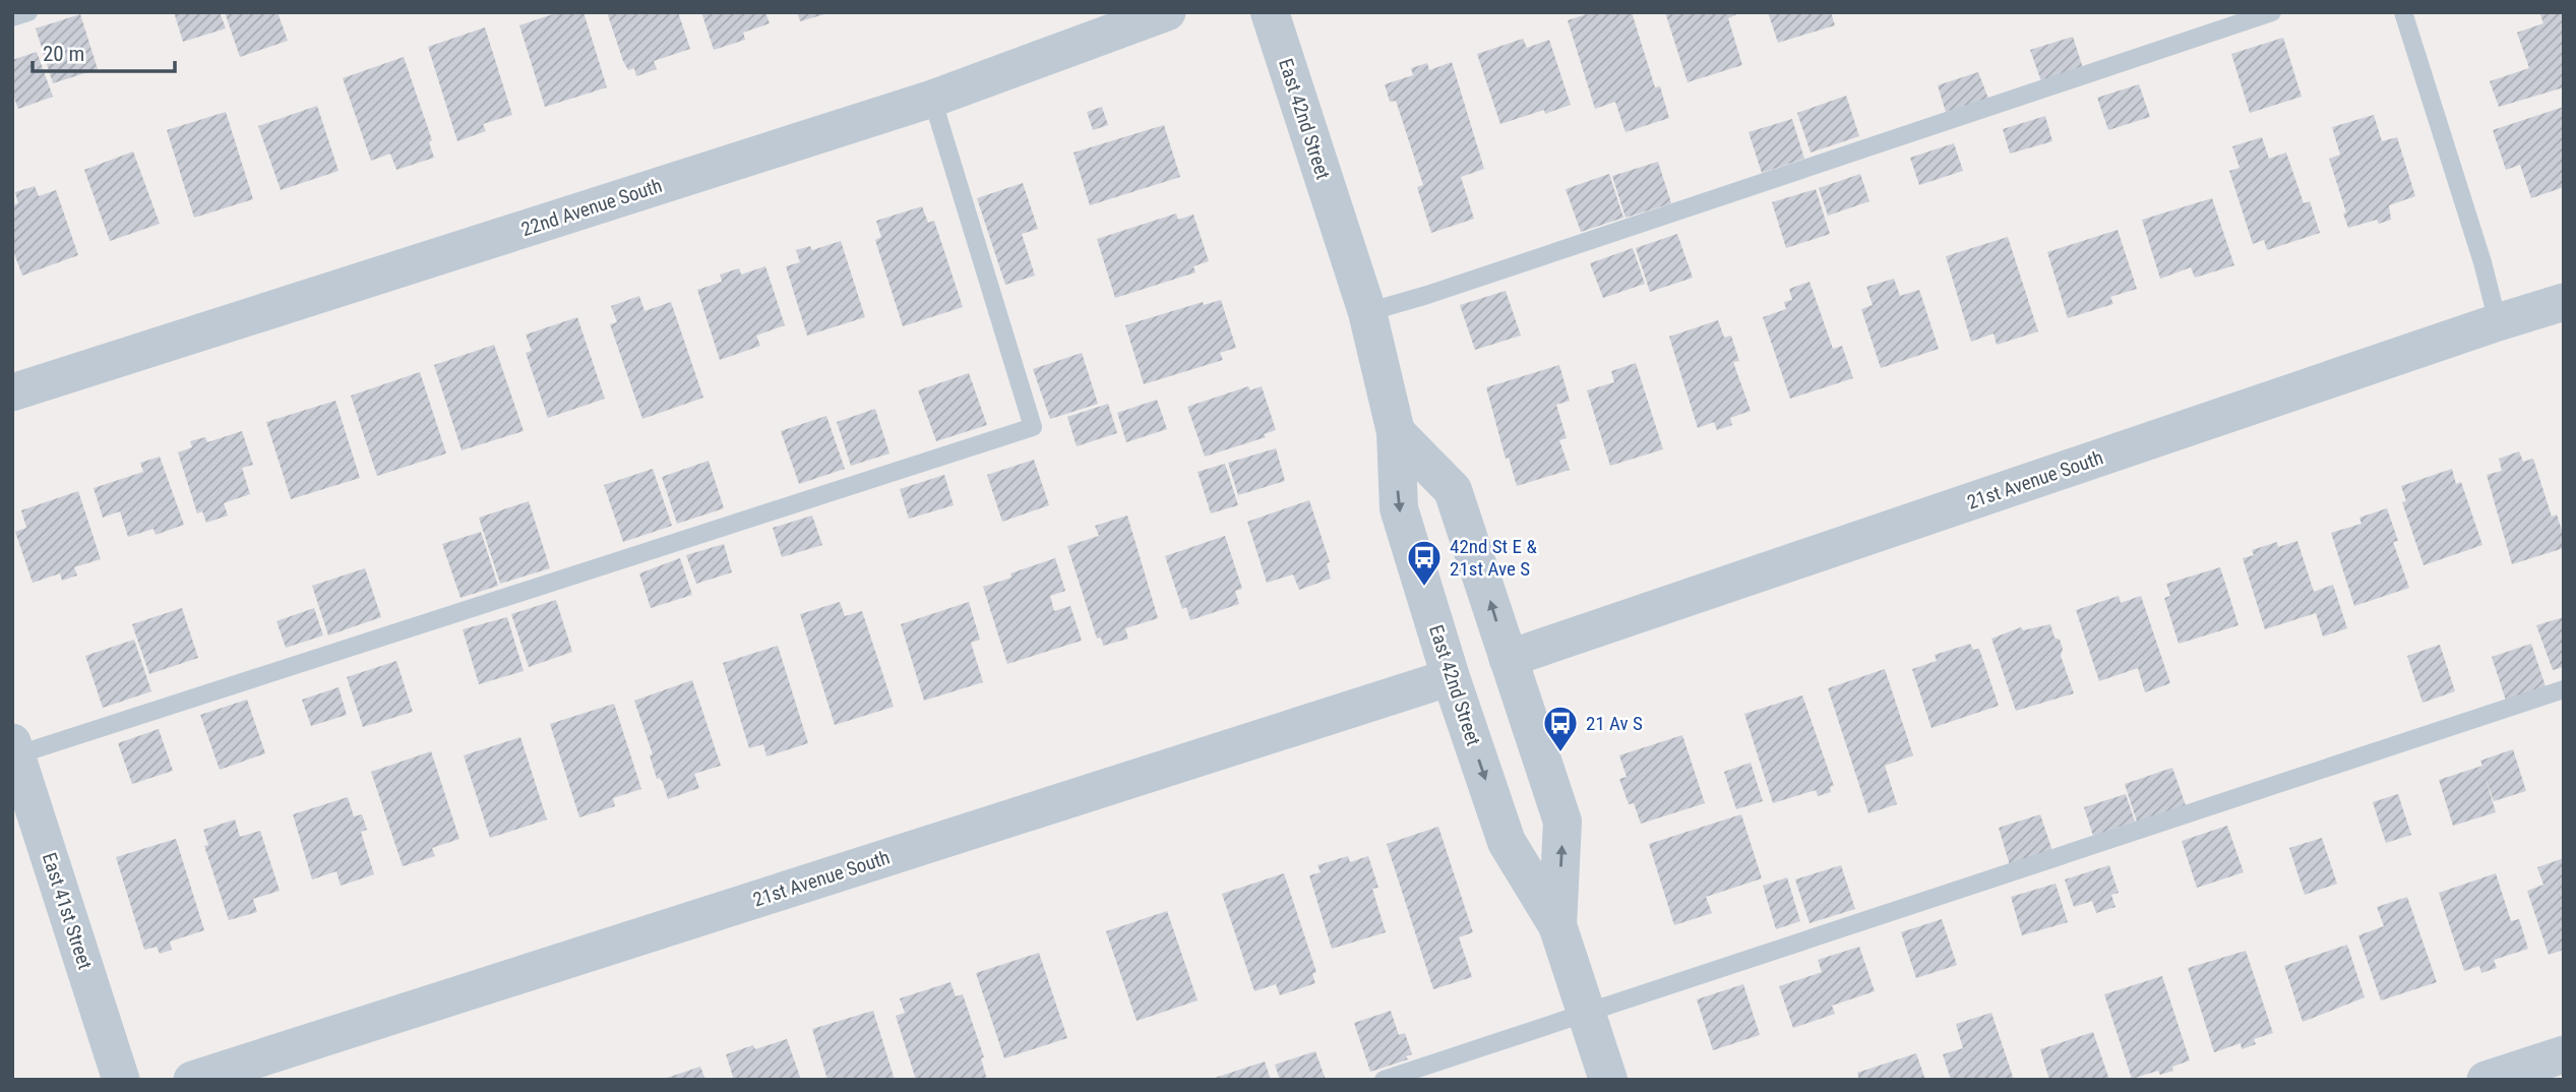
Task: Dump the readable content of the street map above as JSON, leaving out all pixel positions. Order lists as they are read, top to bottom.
{
  "streets": {
    "street": [
      "East 42nd Street",
      "22nd Avenue South",
      "21st Avenue South",
      "East 41st Street"
    ]
  },
  "crossings": [
    ["East 42nd Street", "21st Avenue South"]
  ],
  "places": {
    "bus stop": ["42nd St E & 21st Ave S", "21 Av S"]
  },
  "scale_bar": "20 m"
}
